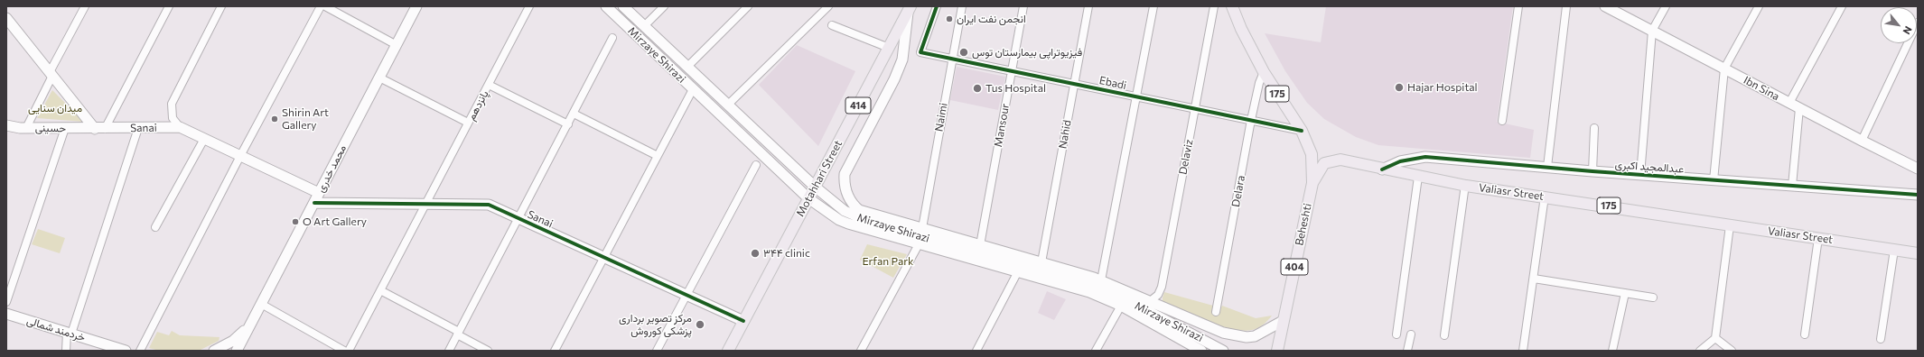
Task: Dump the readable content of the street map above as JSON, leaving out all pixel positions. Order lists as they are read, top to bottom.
{
  "streets": {
    "main road": [
      "175",
      "414",
      "Motahhari Street",
      "Valiasr Street",
      "Beheshti",
      "404"
    ],
    "street": [
      "Mirzaye Shirazi",
      "Ebadi",
      "Ibn Sina",
      "پانزدهم",
      "Naimi",
      "Mansour",
      "حسینی",
      "Sanai",
      "Nahid",
      "Delaviz",
      "عبدالمجید اکبری",
      "محمد خدری",
      "Delara",
      "خردمند شمالی"
    ]
  },
  "crossings": [
    ["Mirzaye Shirazi", "Naimi"],
    ["Mirzaye Shirazi", "Mansour"],
    ["Mirzaye Shirazi", "Nahid"],
    ["Mirzaye Shirazi", "Delaviz"],
    ["Mirzaye Shirazi", "Motahhari Street"],
    ["Mirzaye Shirazi", "Beheshti"],
    ["Ebadi", "175"],
    ["Ebadi", "Naimi"],
    ["Ebadi", "Mansour"],
    ["Ebadi", "Nahid"],
    ["Ebadi", "Delaviz"],
    ["Ebadi", "Delara"],
    ["175", "Delara"],
    ["175", "Valiasr Street"],
    ["175", "Beheshti"],
    ["پانزدهم", "Sanai"],
    ["حسینی", "Sanai"],
    ["Sanai", "محمد خدری"],
    ["Sanai", "Motahhari Street"],
    ["عبدالمجید اکبری", "Valiasr Street"],
    ["Valiasr Street", "Beheshti"]
  ],
  "parks": ["میدان سنایی", "Erfan Park"],
  "places": [
    "انجمن نفت ایران",
    "فیزیوتراپی بیمارستان توس",
    "Hajar Hospital",
    "Tus Hospital",
    "Shirin Art Gallery",
    "O Art Gallery",
    "۳۴۴ clinic",
    "مرکز تصویر برداری پزشکی کوروش"
  ],
  "north": "bottom right"
}
